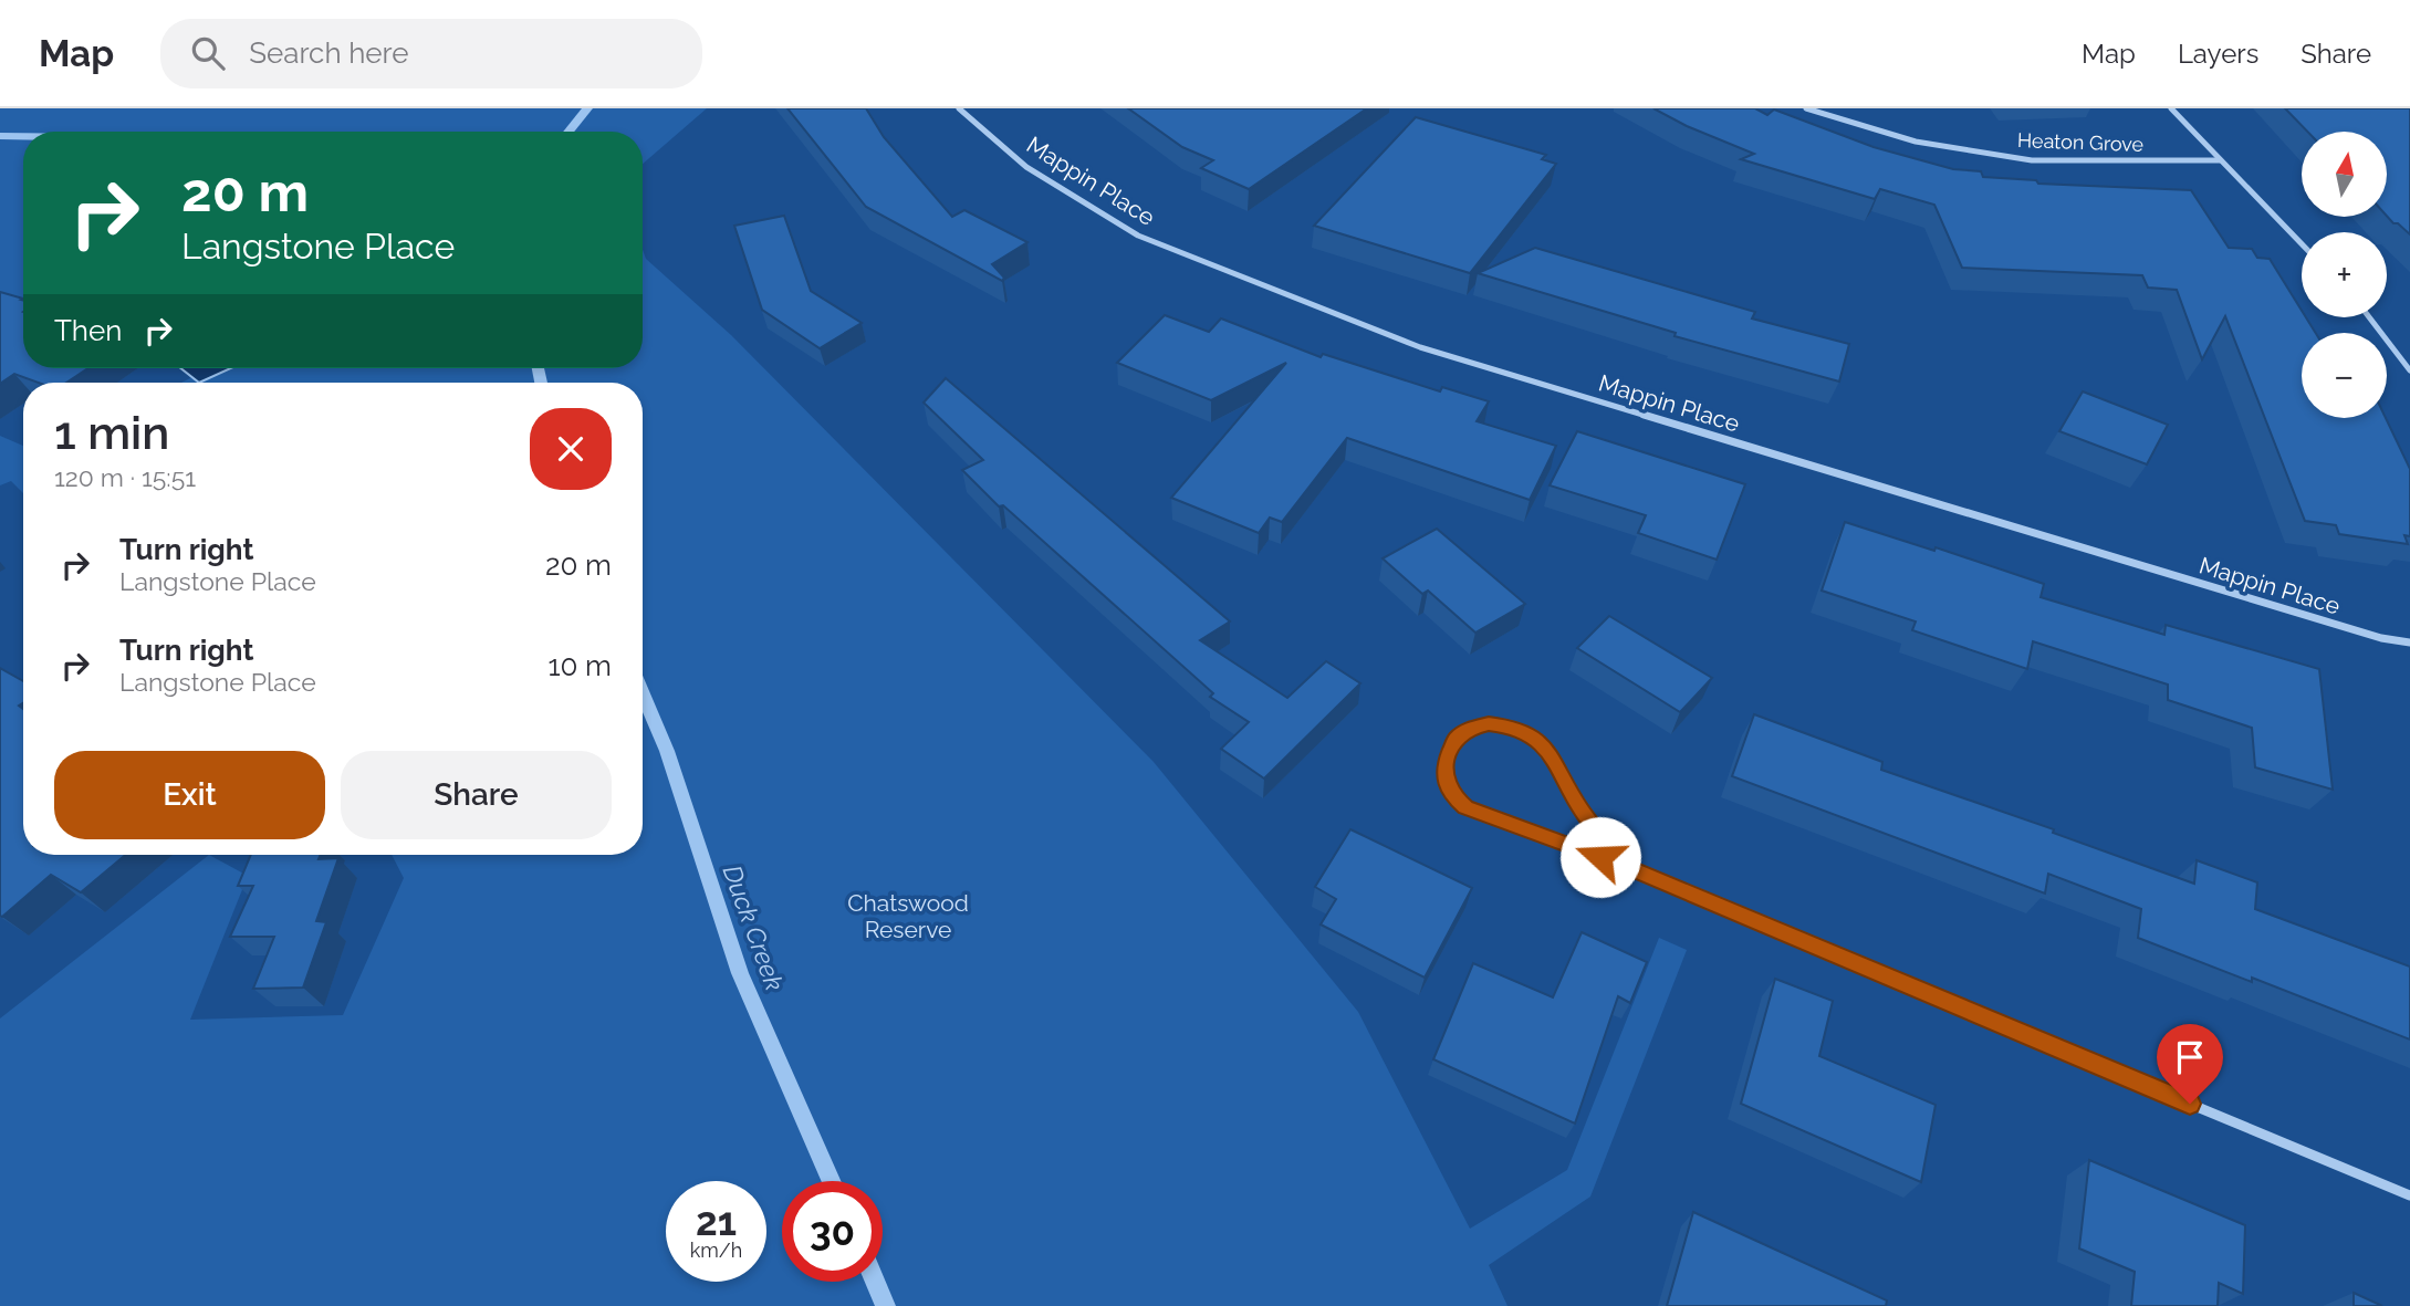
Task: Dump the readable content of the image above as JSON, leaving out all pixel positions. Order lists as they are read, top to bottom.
{
  "streets": {
    "street": ["Heaton Grove", "Mappin Place"]
  },
  "water": ["Duck Creek"],
  "parks": ["Chatswood Reserve"],
  "north": "top",
  "page": {
    "header": "Map",
    "search": "Search here",
    "nav": ["Map", "Layers", "Share"],
    "map_buttons": ["+", "−"],
    "turn": ["20 m", "Langstone Place"],
    "then": "Then",
    "heading": ["1 min", "120 m · 15:51"],
    "list": [
      {
        "name": "Turn right",
        "note": "Langstone Place",
        "value": "20 m"
      },
      {
        "name": "Turn right",
        "note": "Langstone Place",
        "value": "10 m"
      }
    ],
    "buttons": ["Exit", "Share"],
    "speed": "21 km/h",
    "limit": "30"
  }
}
